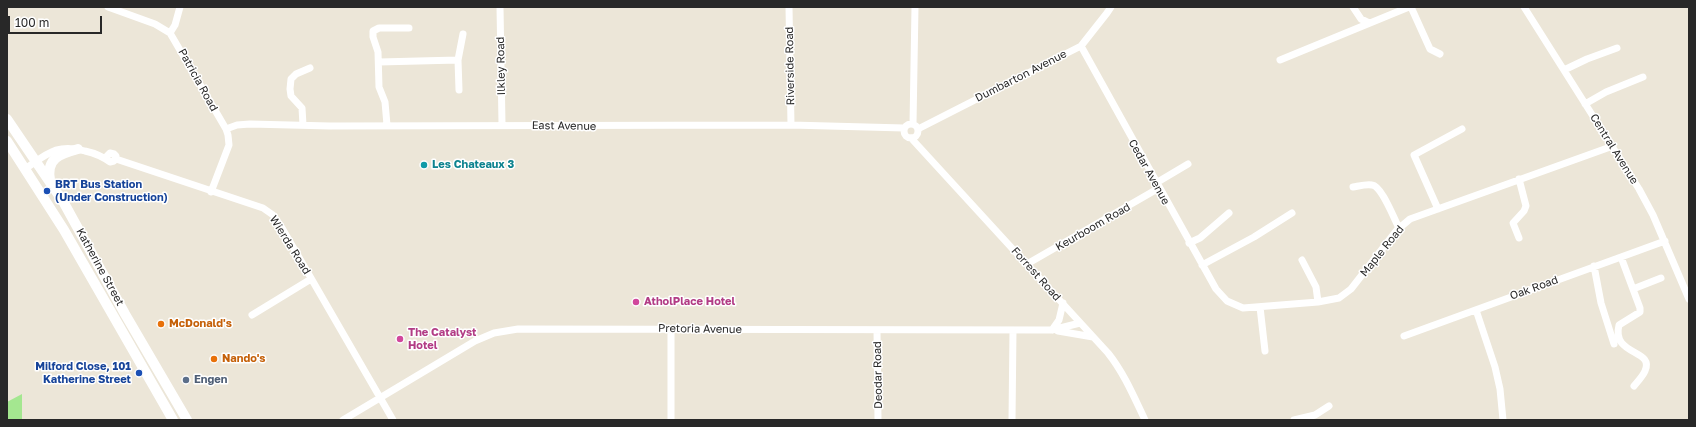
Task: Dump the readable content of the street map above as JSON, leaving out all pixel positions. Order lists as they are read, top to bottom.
{
  "streets": {
    "main road": ["Katherine Street"],
    "street": [
      "Ilkley Road",
      "Riverside Road",
      "Dumbarton Avenue",
      "Patricia Road",
      "East Avenue",
      "Central Avenue",
      "Cedar Avenue",
      "Keurboom Road",
      "Wierda Road",
      "Maple Road",
      "Forrest Road",
      "Oak Road",
      "Pretoria Avenue",
      "Deodar Road"
    ]
  },
  "crossings": [
    ["Ilkley Road", "East Avenue"],
    ["Riverside Road", "East Avenue"],
    ["Dumbarton Avenue", "East Avenue"],
    ["Dumbarton Avenue", "Cedar Avenue"],
    ["Dumbarton Avenue", "Forrest Road"],
    ["Patricia Road", "East Avenue"],
    ["Patricia Road", "Wierda Road"],
    ["East Avenue", "Forrest Road"],
    ["Central Avenue", "Maple Road"],
    ["Central Avenue", "Oak Road"],
    ["Cedar Avenue", "Keurboom Road"],
    ["Cedar Avenue", "Maple Road"],
    ["Keurboom Road", "Forrest Road"],
    ["Wierda Road", "Pretoria Avenue"],
    ["Forrest Road", "Pretoria Avenue"],
    ["Pretoria Avenue", "Deodar Road"]
  ],
  "places": [
    "Les Chateaux 3",
    "BRT Bus Station (Under Construction)",
    "AtholPlace Hotel",
    "McDonald's",
    "The Catalyst Hotel",
    "Nando's",
    "Milford Close, 101 Katherine Street",
    "Engen"
  ],
  "scale_bar": "100 m"
}
